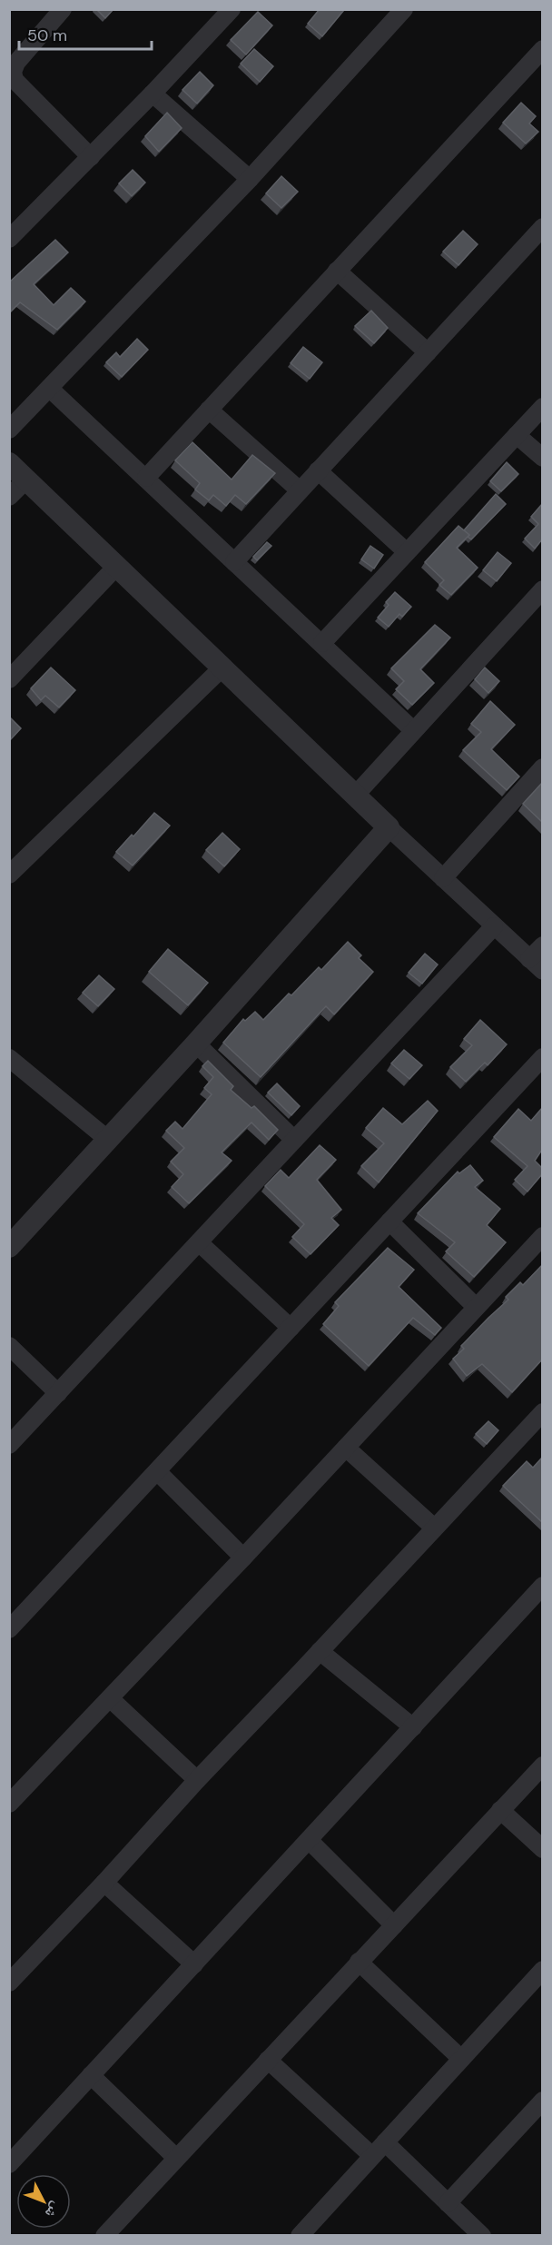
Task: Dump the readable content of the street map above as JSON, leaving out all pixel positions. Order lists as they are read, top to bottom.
{
  "scale_bar": "50 m",
  "north": "bottom right"
}
